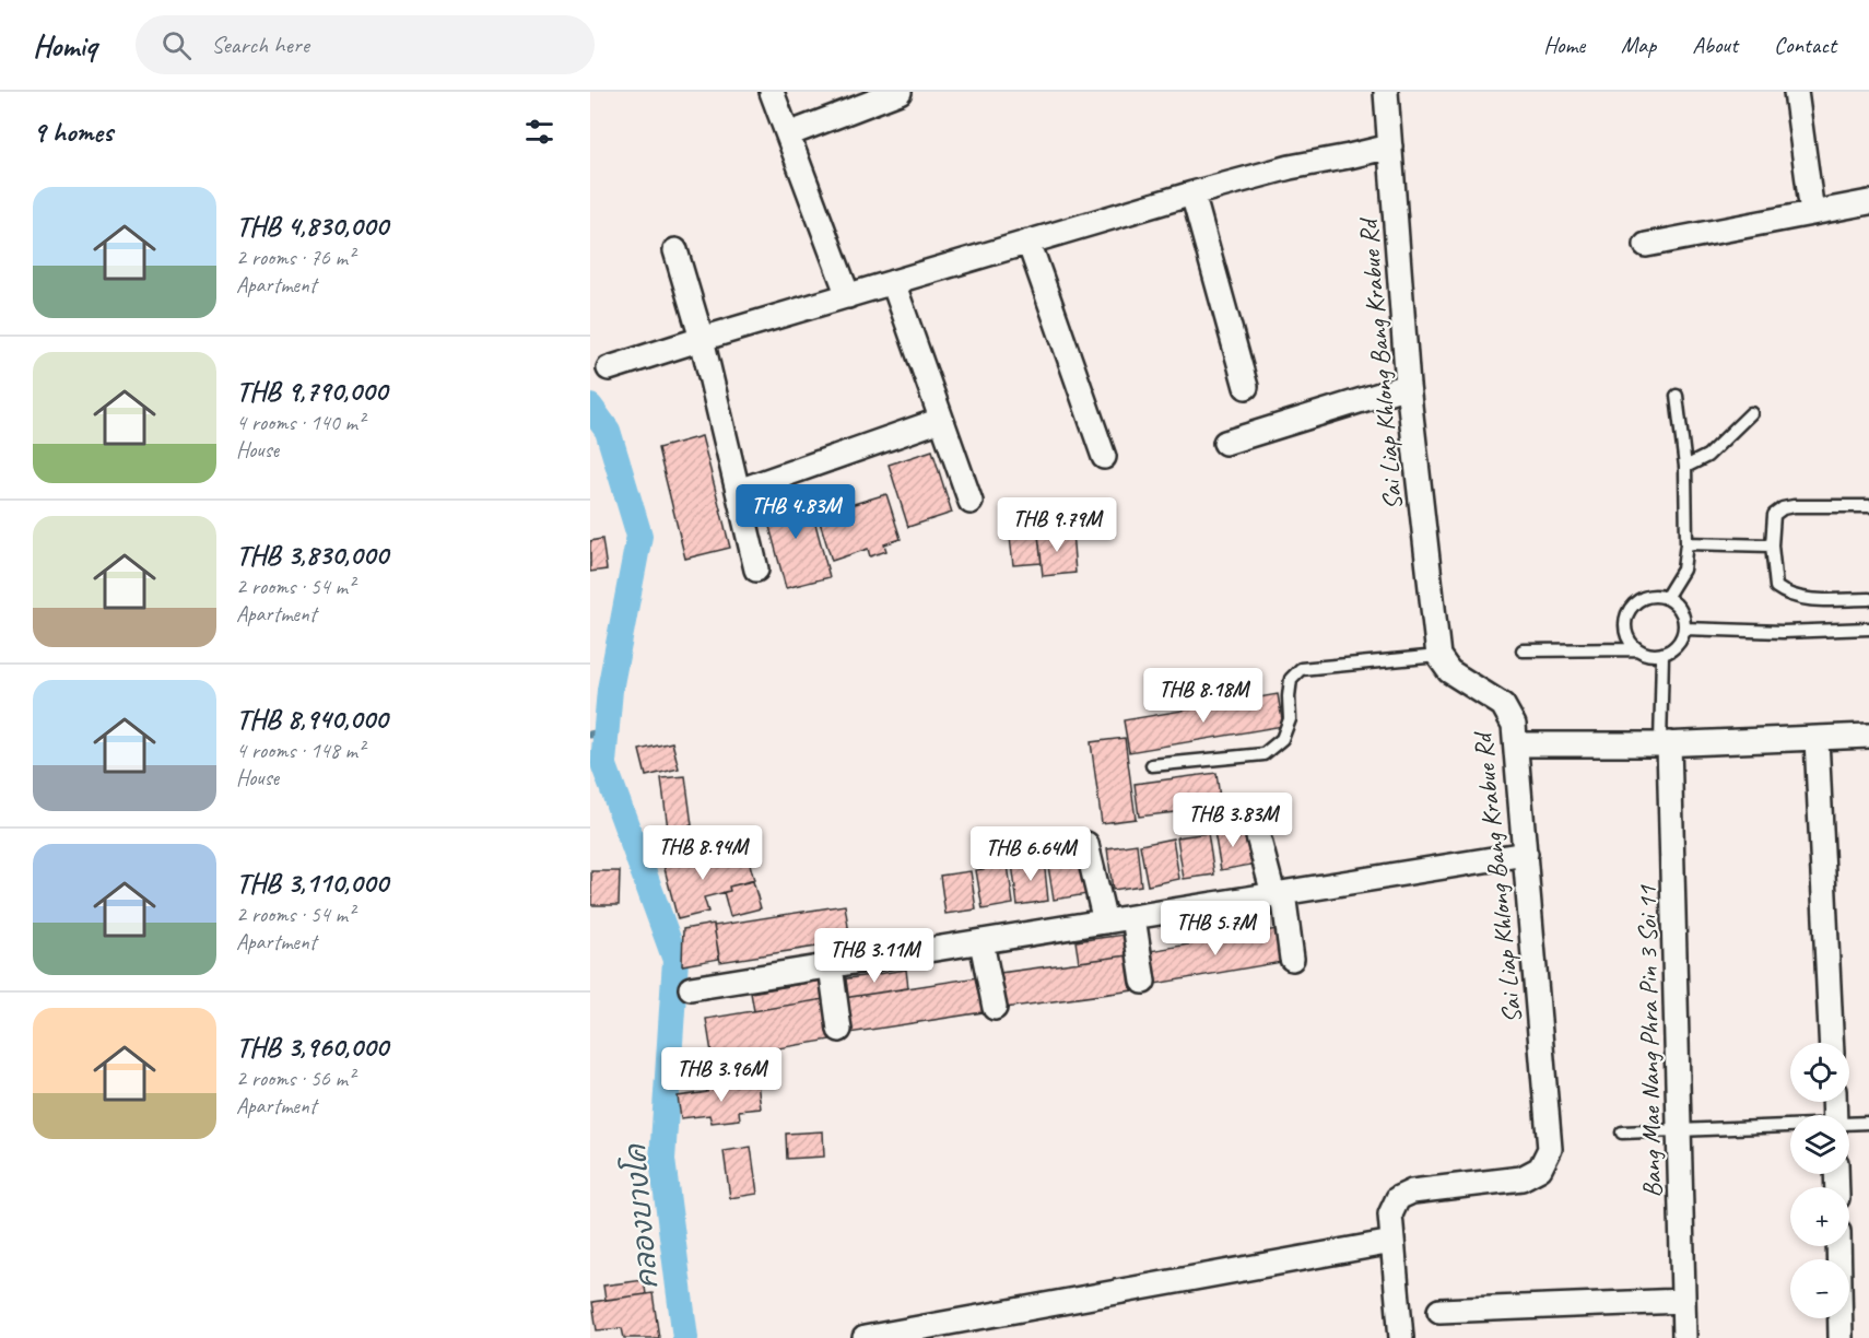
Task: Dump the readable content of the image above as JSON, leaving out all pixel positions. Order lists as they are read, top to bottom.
{
  "streets": {
    "street": ["Sai Liap Khlong Bang Krabue Rd", "Bang Mae Nang Phra Pin 3 Soi 11"]
  },
  "water": ["คลองบางโค"],
  "page": {
    "header": "Homiq",
    "search": "Search here",
    "nav": [
      "Home",
      "Map",
      "About",
      "Contact"
    ],
    "heading": "9 homes",
    "list": [
      {
        "name": "THB 4,830,000",
        "note": "2 rooms · 76 m² · Apartment"
      },
      {
        "name": "THB 9,790,000",
        "note": "4 rooms · 140 m² · House"
      },
      {
        "name": "THB 3,830,000",
        "note": "2 rooms · 54 m² · Apartment"
      },
      {
        "name": "THB 8,940,000",
        "note": "4 rooms · 148 m² · House"
      },
      {
        "name": "THB 3,110,000",
        "note": "2 rooms · 54 m² · Apartment"
      },
      {
        "name": "THB 3,960,000",
        "note": "2 rooms · 56 m² · Apartment"
      }
    ],
    "price": [
      "THB 4.83M",
      "THB 9.79M",
      "THB 8.18M",
      "THB 3.83M",
      "THB 8.94M",
      "THB 6.64M",
      "THB 5.7M",
      "THB 3.11M",
      "THB 3.96M"
    ],
    "map_buttons": ["+", "−"]
  }
}
